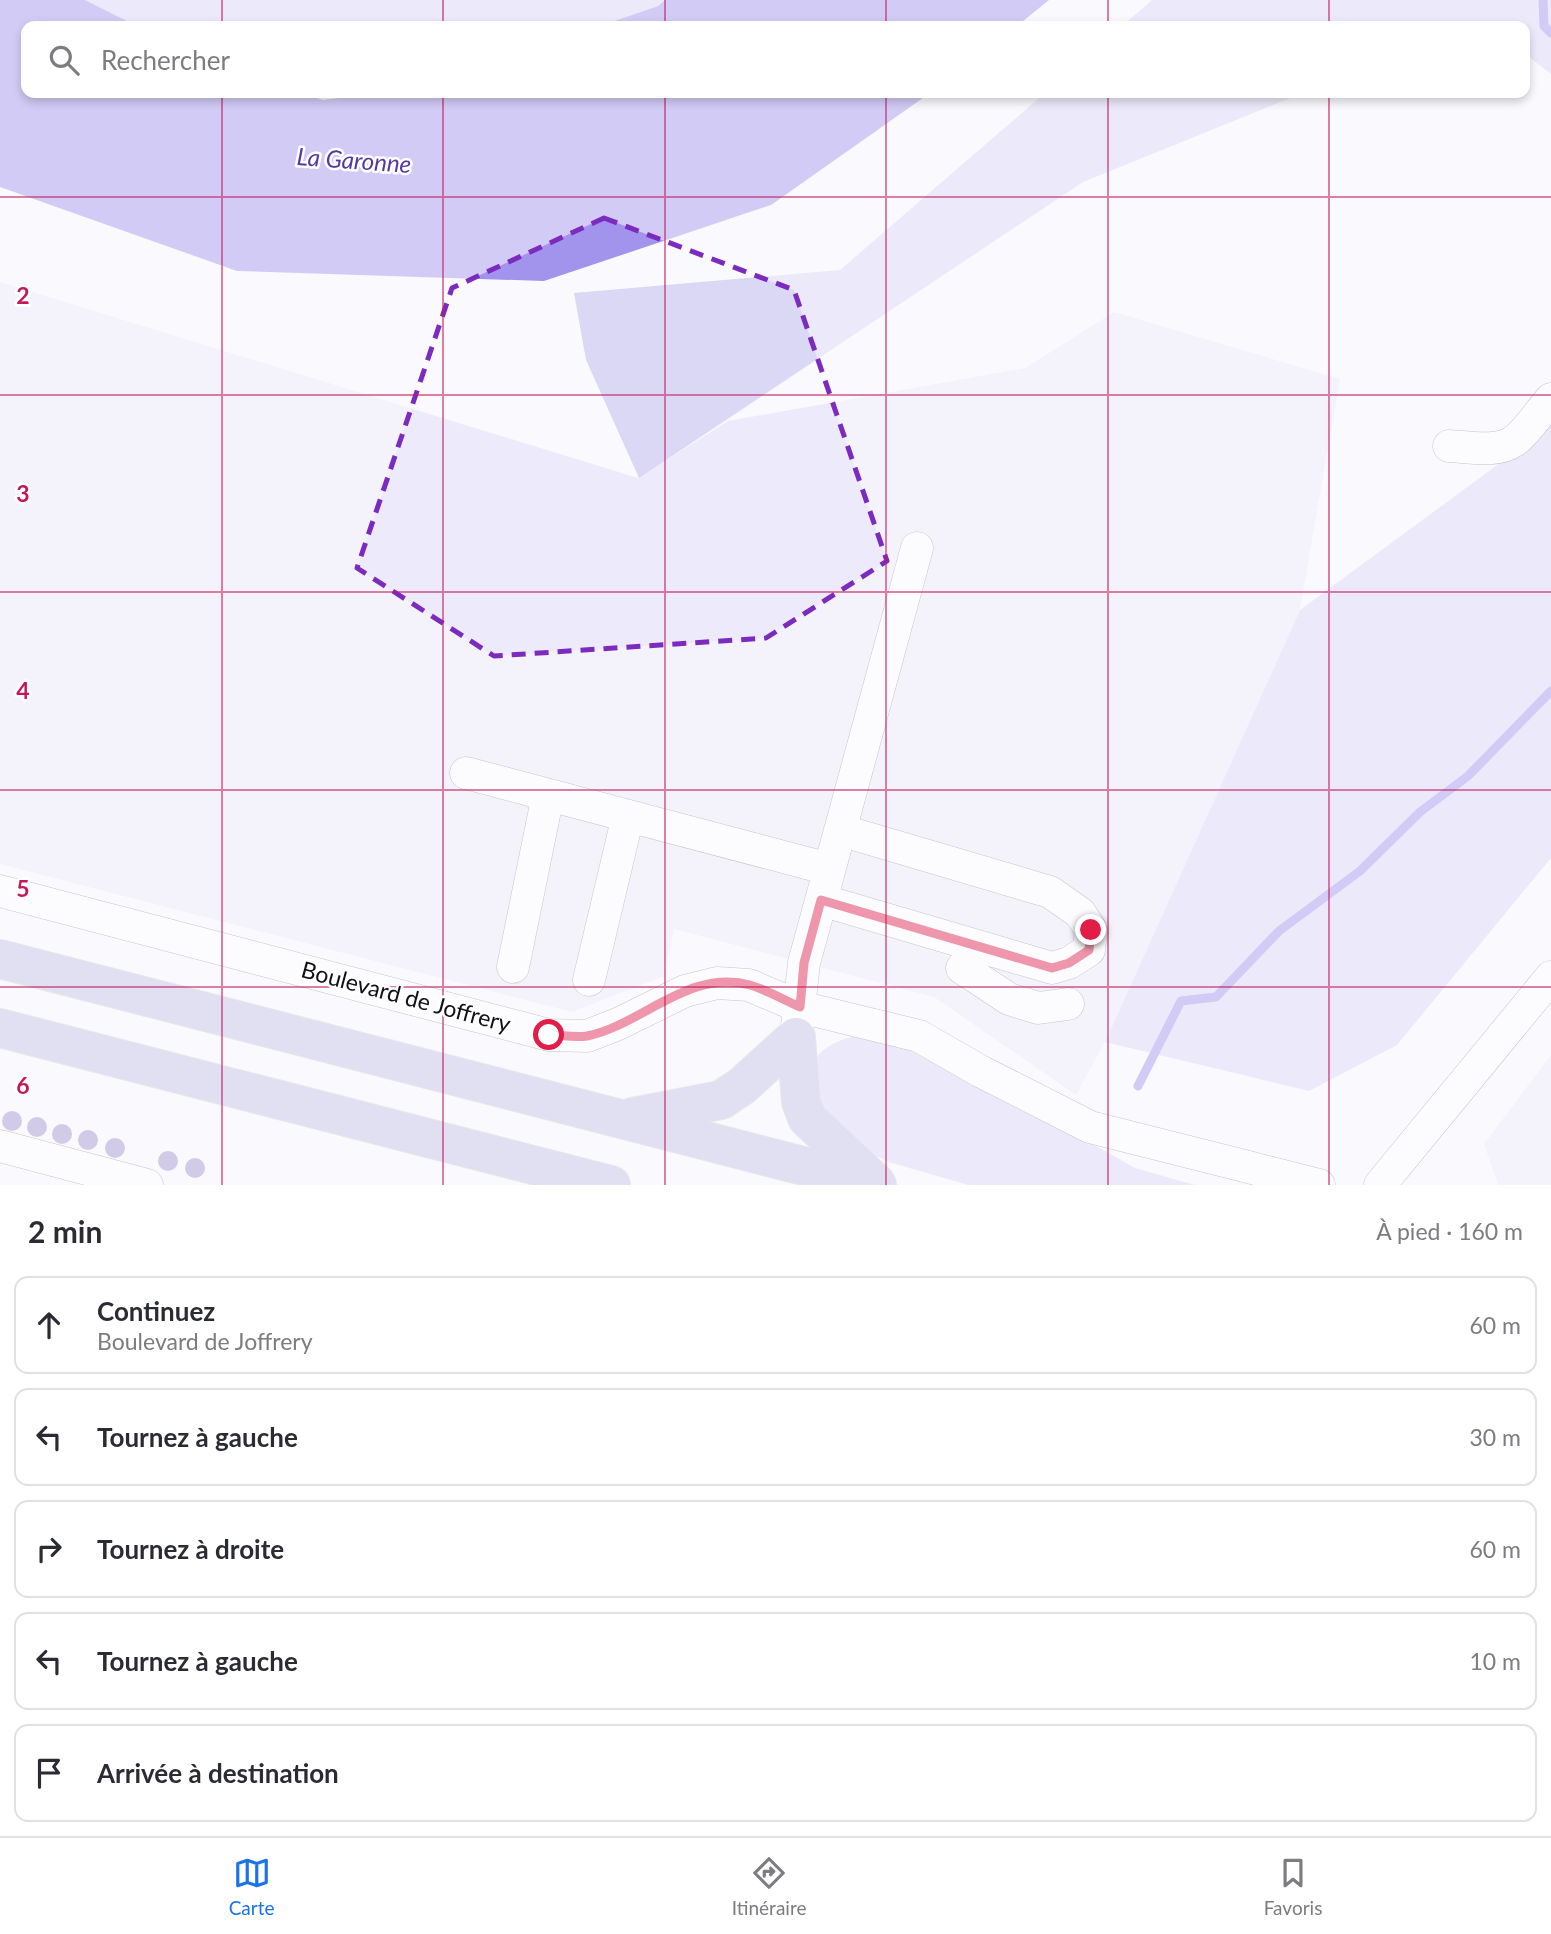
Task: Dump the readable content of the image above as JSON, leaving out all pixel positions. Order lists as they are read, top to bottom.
{
  "streets": {
    "street": ["Boulevard de Joffrery"]
  },
  "water": ["La Garonne"],
  "page": {
    "search": "Rechercher",
    "heading": ["2 min", "À pied · 160 m"],
    "list": [
      ["Continuez", "Boulevard de Joffrery", "60 m"],
      ["Tournez à gauche", "30 m"],
      ["Tournez à droite", "60 m"],
      ["Tournez à gauche", "10 m"],
      "Arrivée à destination"
    ],
    "nav": ["Carte", "Itinéraire", "Favoris"]
  },
  "grid": {
    "rows": [
      "2",
      "3",
      "4",
      "5",
      "6"
    ]
  }
}
